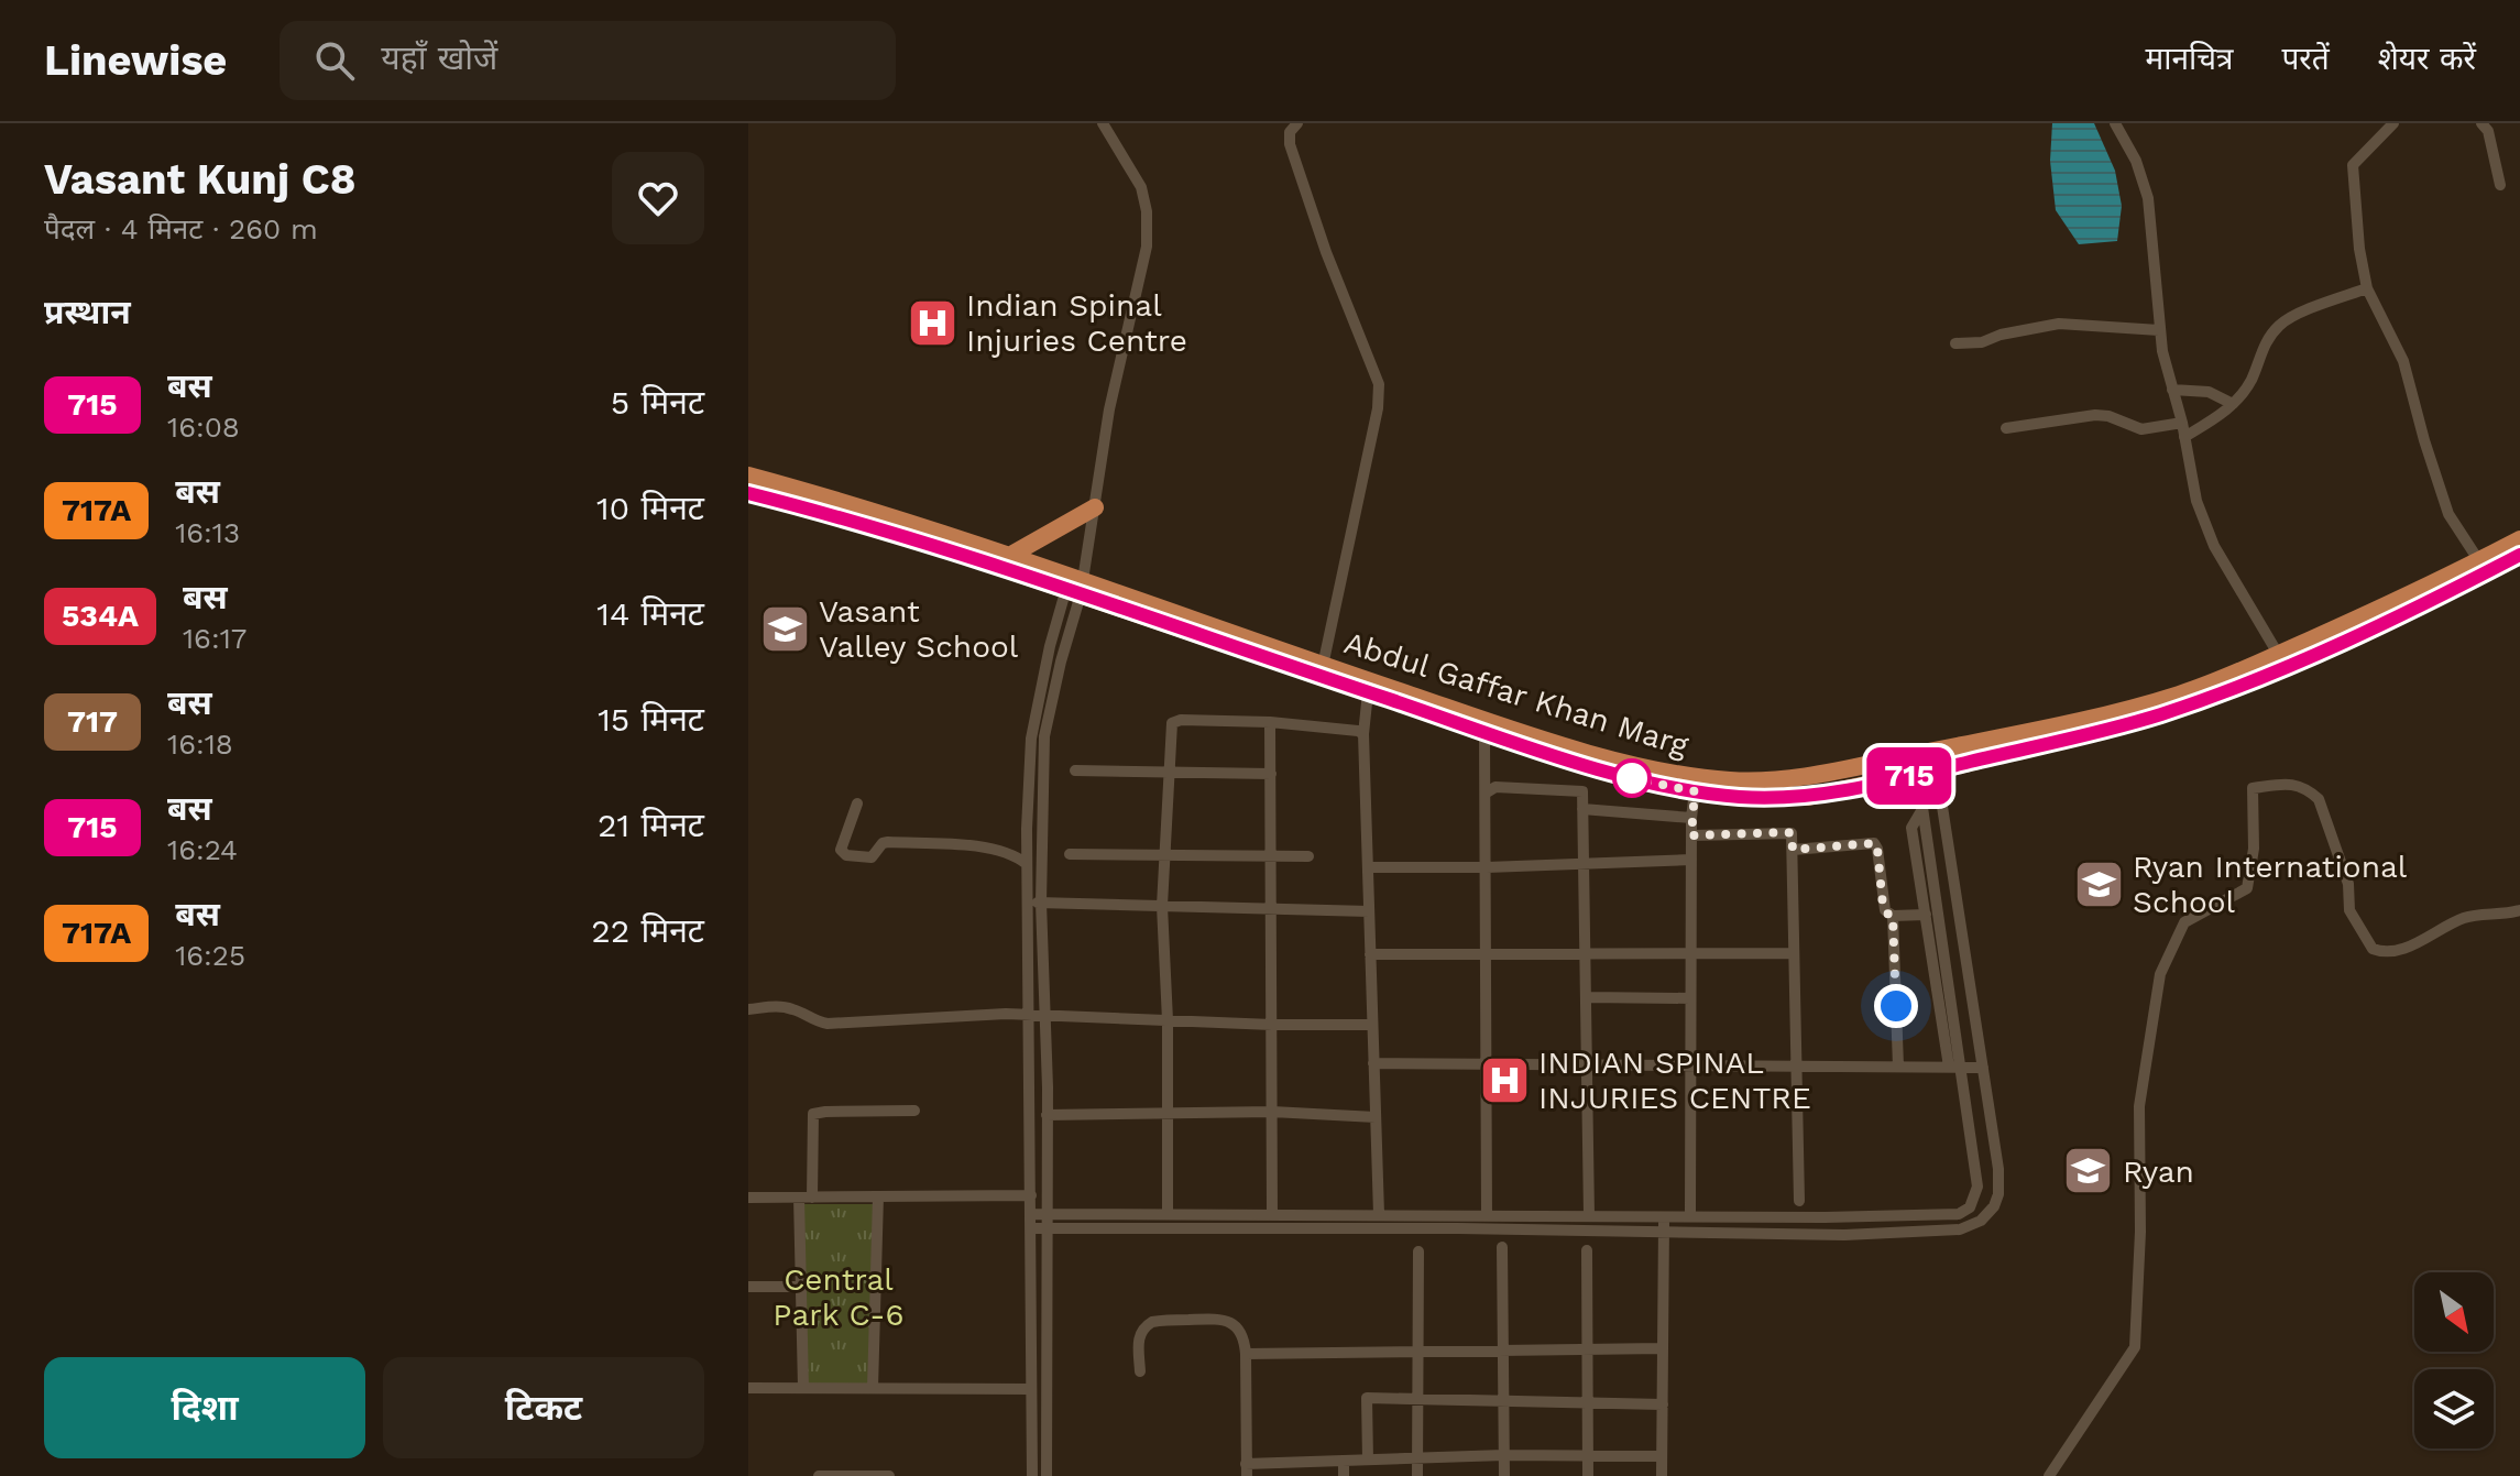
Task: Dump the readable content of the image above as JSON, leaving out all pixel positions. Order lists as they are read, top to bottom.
{
  "streets": {
    "main road": ["Abdul Gaffar Khan Marg"]
  },
  "parks": ["Central Park C-6"],
  "places": {
    "hospital": ["Indian Spinal Injuries Centre", "INDIAN SPINAL INJURIES CENTRE"],
    "school or university": ["Vasant Valley School", "Ryan International School", "Ryan"]
  },
  "lines": ["bus line 715"],
  "north": "bottom right",
  "page": {
    "header": "Linewise",
    "search": "यहाँ खोजें",
    "nav": ["मानचित्र", "परतें", "शेयर करें"],
    "heading": [
      ["Vasant Kunj C8", "पैदल · 4 मिनट · 260 m"],
      "प्रस्थान"
    ],
    "on_map": "715",
    "list": [
      {
        "mark": "715",
        "name": "बस",
        "note": "16:08",
        "value": "5 मिनट"
      },
      {
        "mark": "717A",
        "name": "बस",
        "note": "16:13",
        "value": "10 मिनट"
      },
      {
        "mark": "534A",
        "name": "बस",
        "note": "16:17",
        "value": "14 मिनट"
      },
      {
        "mark": "717",
        "name": "बस",
        "note": "16:18",
        "value": "15 मिनट"
      },
      {
        "mark": "715",
        "name": "बस",
        "note": "16:24",
        "value": "21 मिनट"
      },
      {
        "mark": "717A",
        "name": "बस",
        "note": "16:25",
        "value": "22 मिनट"
      }
    ],
    "buttons": ["दिशा", "टिकट"]
  }
}
